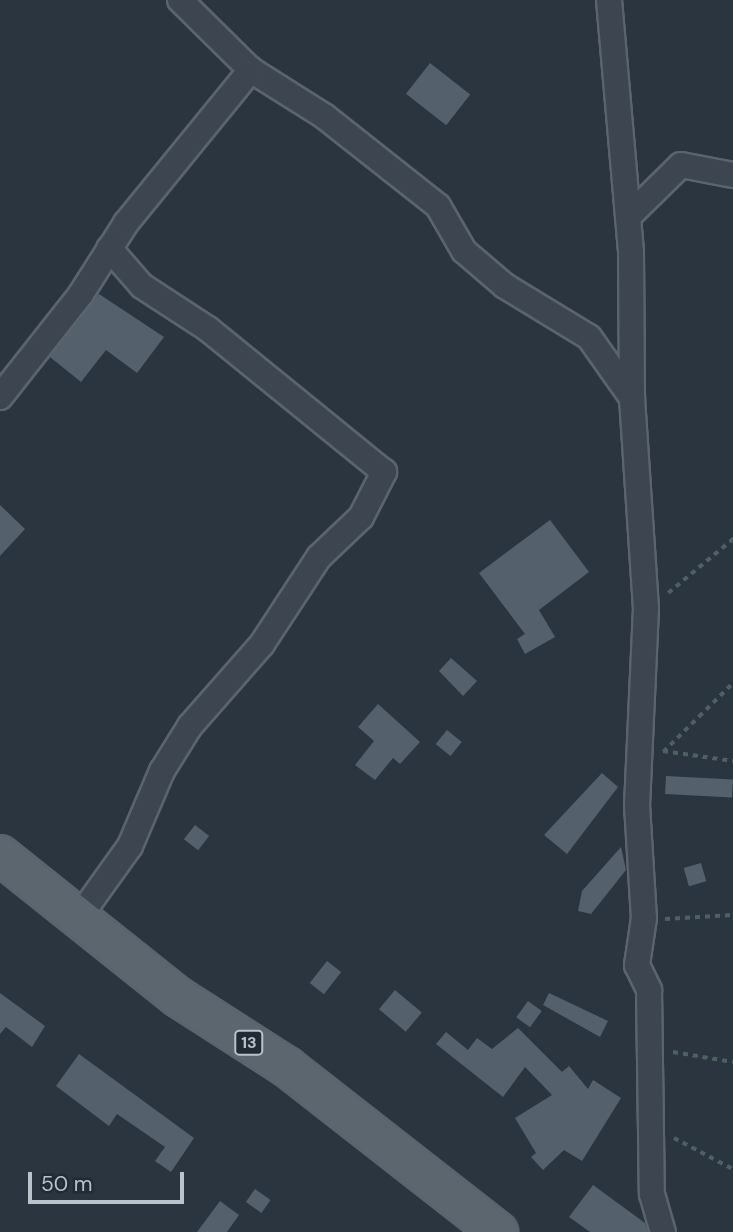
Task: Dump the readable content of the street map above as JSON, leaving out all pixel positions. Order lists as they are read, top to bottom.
{
  "streets": {
    "main road": ["13"]
  },
  "scale_bar": "50 m"
}
